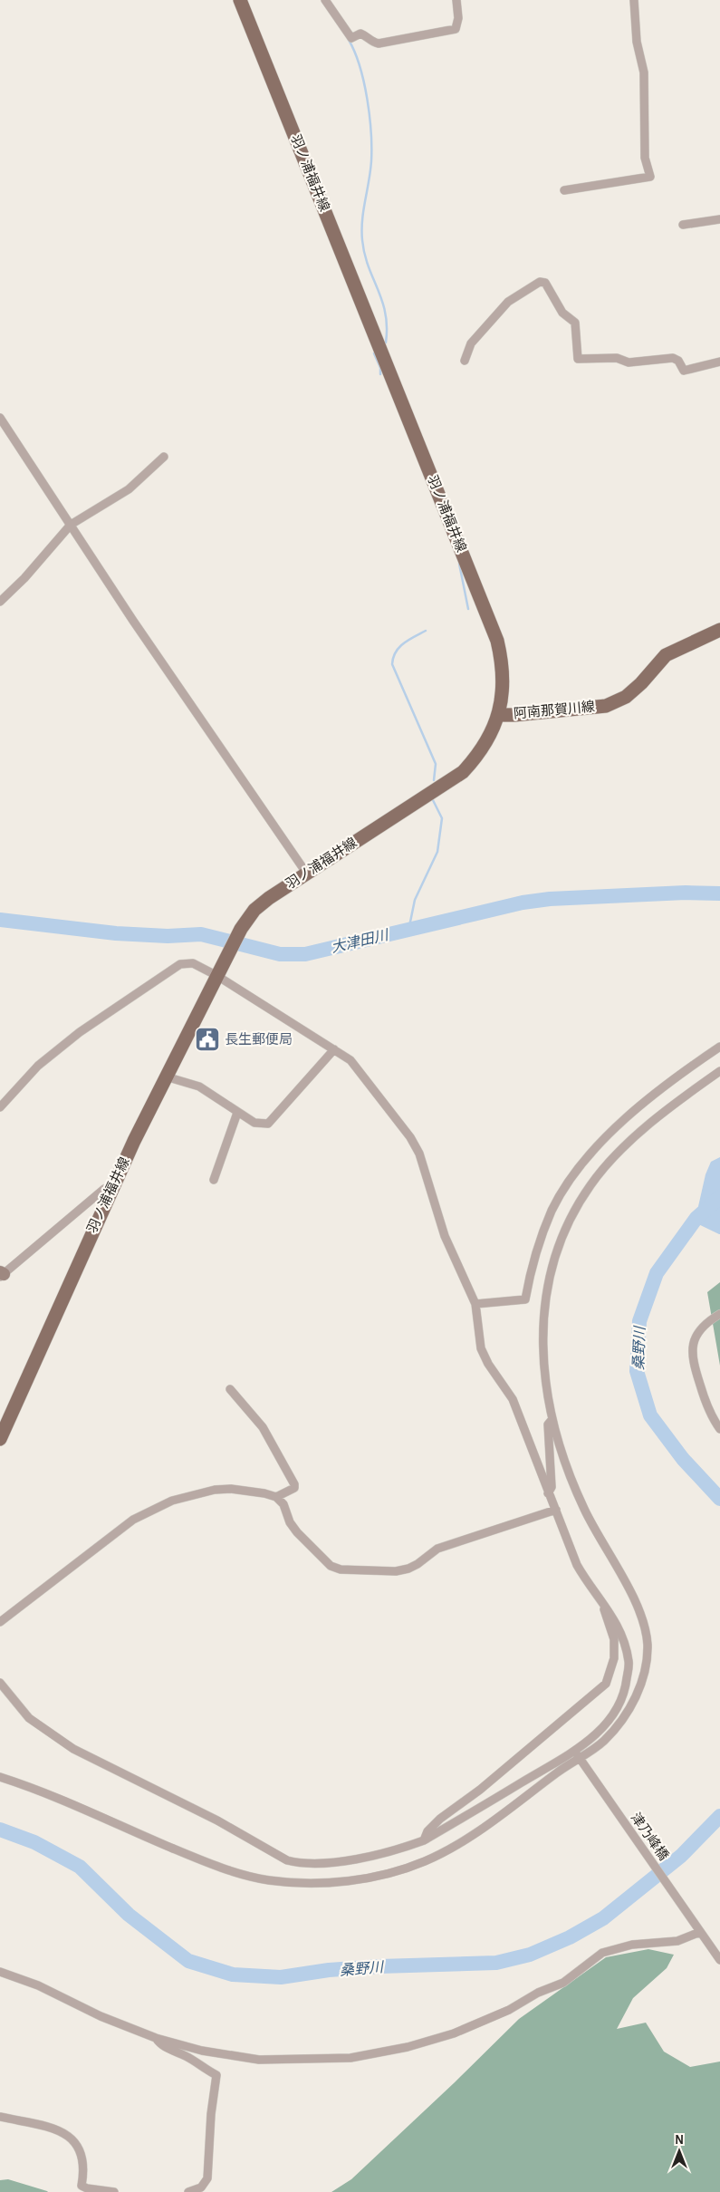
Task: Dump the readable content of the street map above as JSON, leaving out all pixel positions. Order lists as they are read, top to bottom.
{
  "streets": {
    "main road": ["羽ノ浦福井線", "阿南那賀川線"],
    "street": ["津乃峰橋"]
  },
  "crossings": [
    ["羽ノ浦福井線", "阿南那賀川線"]
  ],
  "water": ["大津田川", "桑野川"],
  "places": {
    "public building": ["長生郵便局"]
  },
  "north": "top"
}
